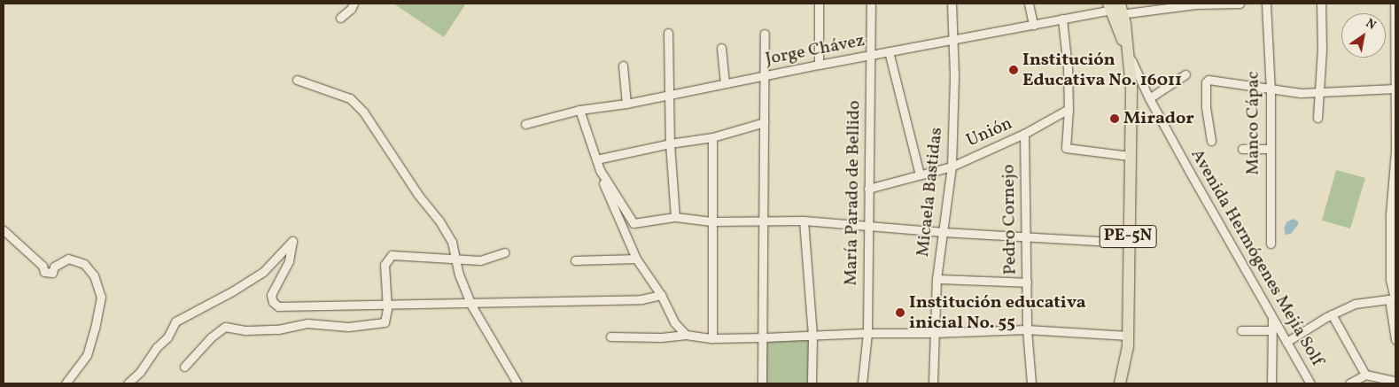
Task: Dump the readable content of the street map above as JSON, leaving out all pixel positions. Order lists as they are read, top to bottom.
{
  "streets": {
    "highway": ["PE-5N"],
    "street": [
      "Jorge Chávez",
      "Manco Cápac",
      "Unión",
      "Micaela Bastidas",
      "María Parado de Bellido",
      "Pedro Cornejo",
      "Avenida Hermógenes Mejía Solf"
    ]
  },
  "crossings": [
    ["Jorge Chávez", "Micaela Bastidas"],
    ["Jorge Chávez", "María Parado de Bellido"],
    ["Jorge Chávez", "PE-5N"],
    ["Unión", "Micaela Bastidas"],
    ["Unión", "María Parado de Bellido"],
    ["Unión", "Pedro Cornejo"],
    ["PE-5N", "Avenida Hermógenes Mejía Solf"]
  ],
  "places": ["Institución Educativa No. 16011", "Mirador", "Institución educativa inicial No. 55"],
  "north": "top right"
}
